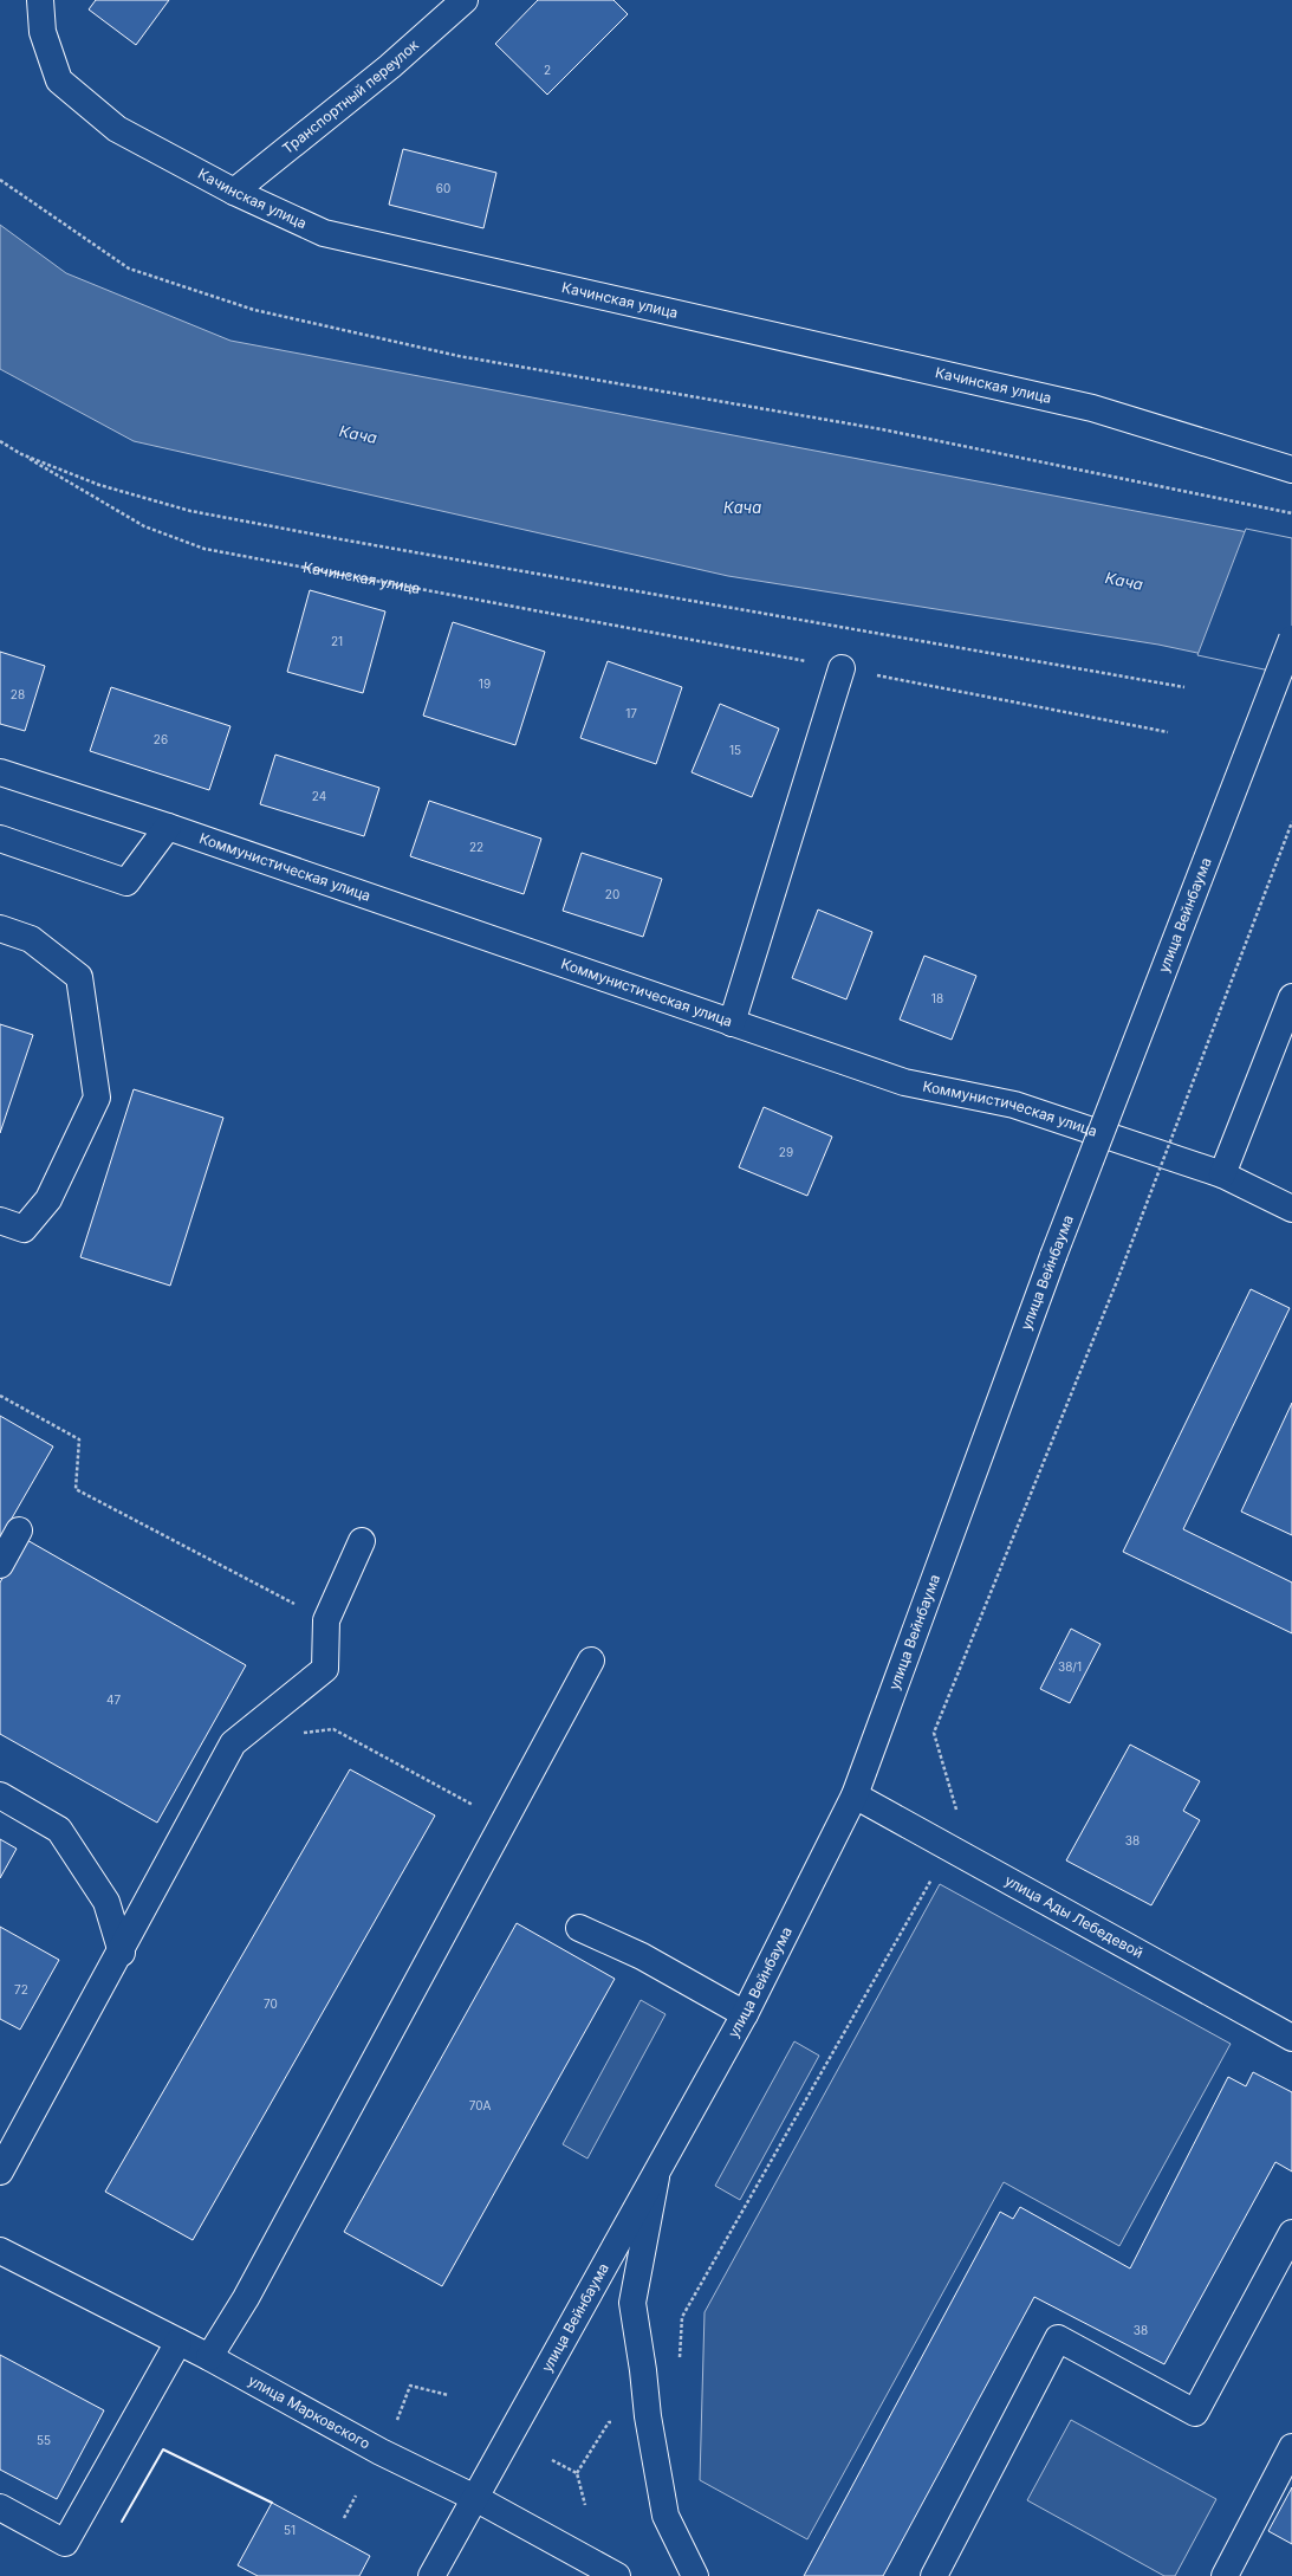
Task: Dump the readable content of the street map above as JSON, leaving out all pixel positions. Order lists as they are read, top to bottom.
{
  "streets": {
    "main road": [
      "Транспортный переулок",
      "Качинская улица",
      "Коммунистическая улица",
      "улица Вейнбаума",
      "улица Ады Лебедевой",
      "улица Марковского"
    ]
  },
  "crossings": [
    ["Транспортный переулок", "Качинская улица"],
    ["улица Вейнбаума", "улица Ады Лебедевой"],
    ["улица Вейнбаума", "улица Марковского"]
  ],
  "water": ["Кача"],
  "house_numbers": [
    "2",
    "60",
    "21",
    "19",
    "28",
    "17",
    "26",
    "15",
    "24",
    "22",
    "20",
    "18",
    "29",
    "38/1",
    "47",
    "38",
    "72",
    "70",
    "70А",
    "38",
    "55",
    "51"
  ]
}
